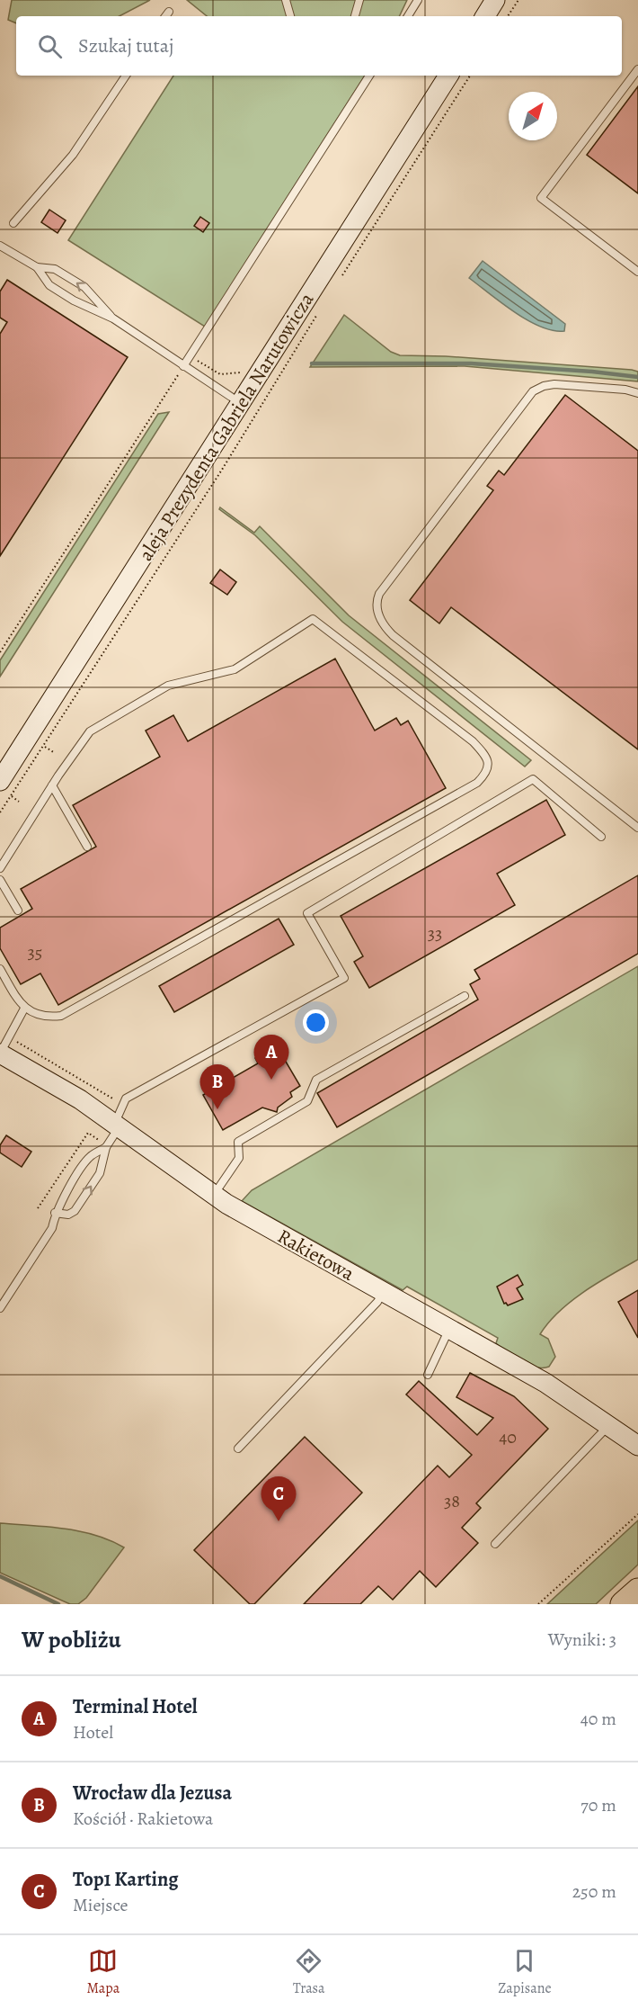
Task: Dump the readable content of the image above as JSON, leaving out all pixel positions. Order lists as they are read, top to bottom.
{
  "streets": {
    "street": ["aleja Prezydenta Gabriela Narutowicza", "Rakietowa"]
  },
  "house_numbers": [
    "33",
    "35",
    "40",
    "38"
  ],
  "north": "top right",
  "page": {
    "search": "Szukaj tutaj",
    "pins": ["A", "B", "C"],
    "heading": ["W pobliżu", "Wyniki: 3"],
    "list": [
      {
        "mark": "A",
        "name": "Terminal Hotel",
        "note": "Hotel",
        "value": "40 m"
      },
      {
        "mark": "B",
        "name": "Wrocław dla Jezusa",
        "note": "Kościół · Rakietowa",
        "value": "70 m"
      },
      {
        "mark": "C",
        "name": "Top1 Karting",
        "note": "Miejsce",
        "value": "250 m"
      }
    ],
    "nav": ["Mapa", "Trasa", "Zapisane"]
  }
}
